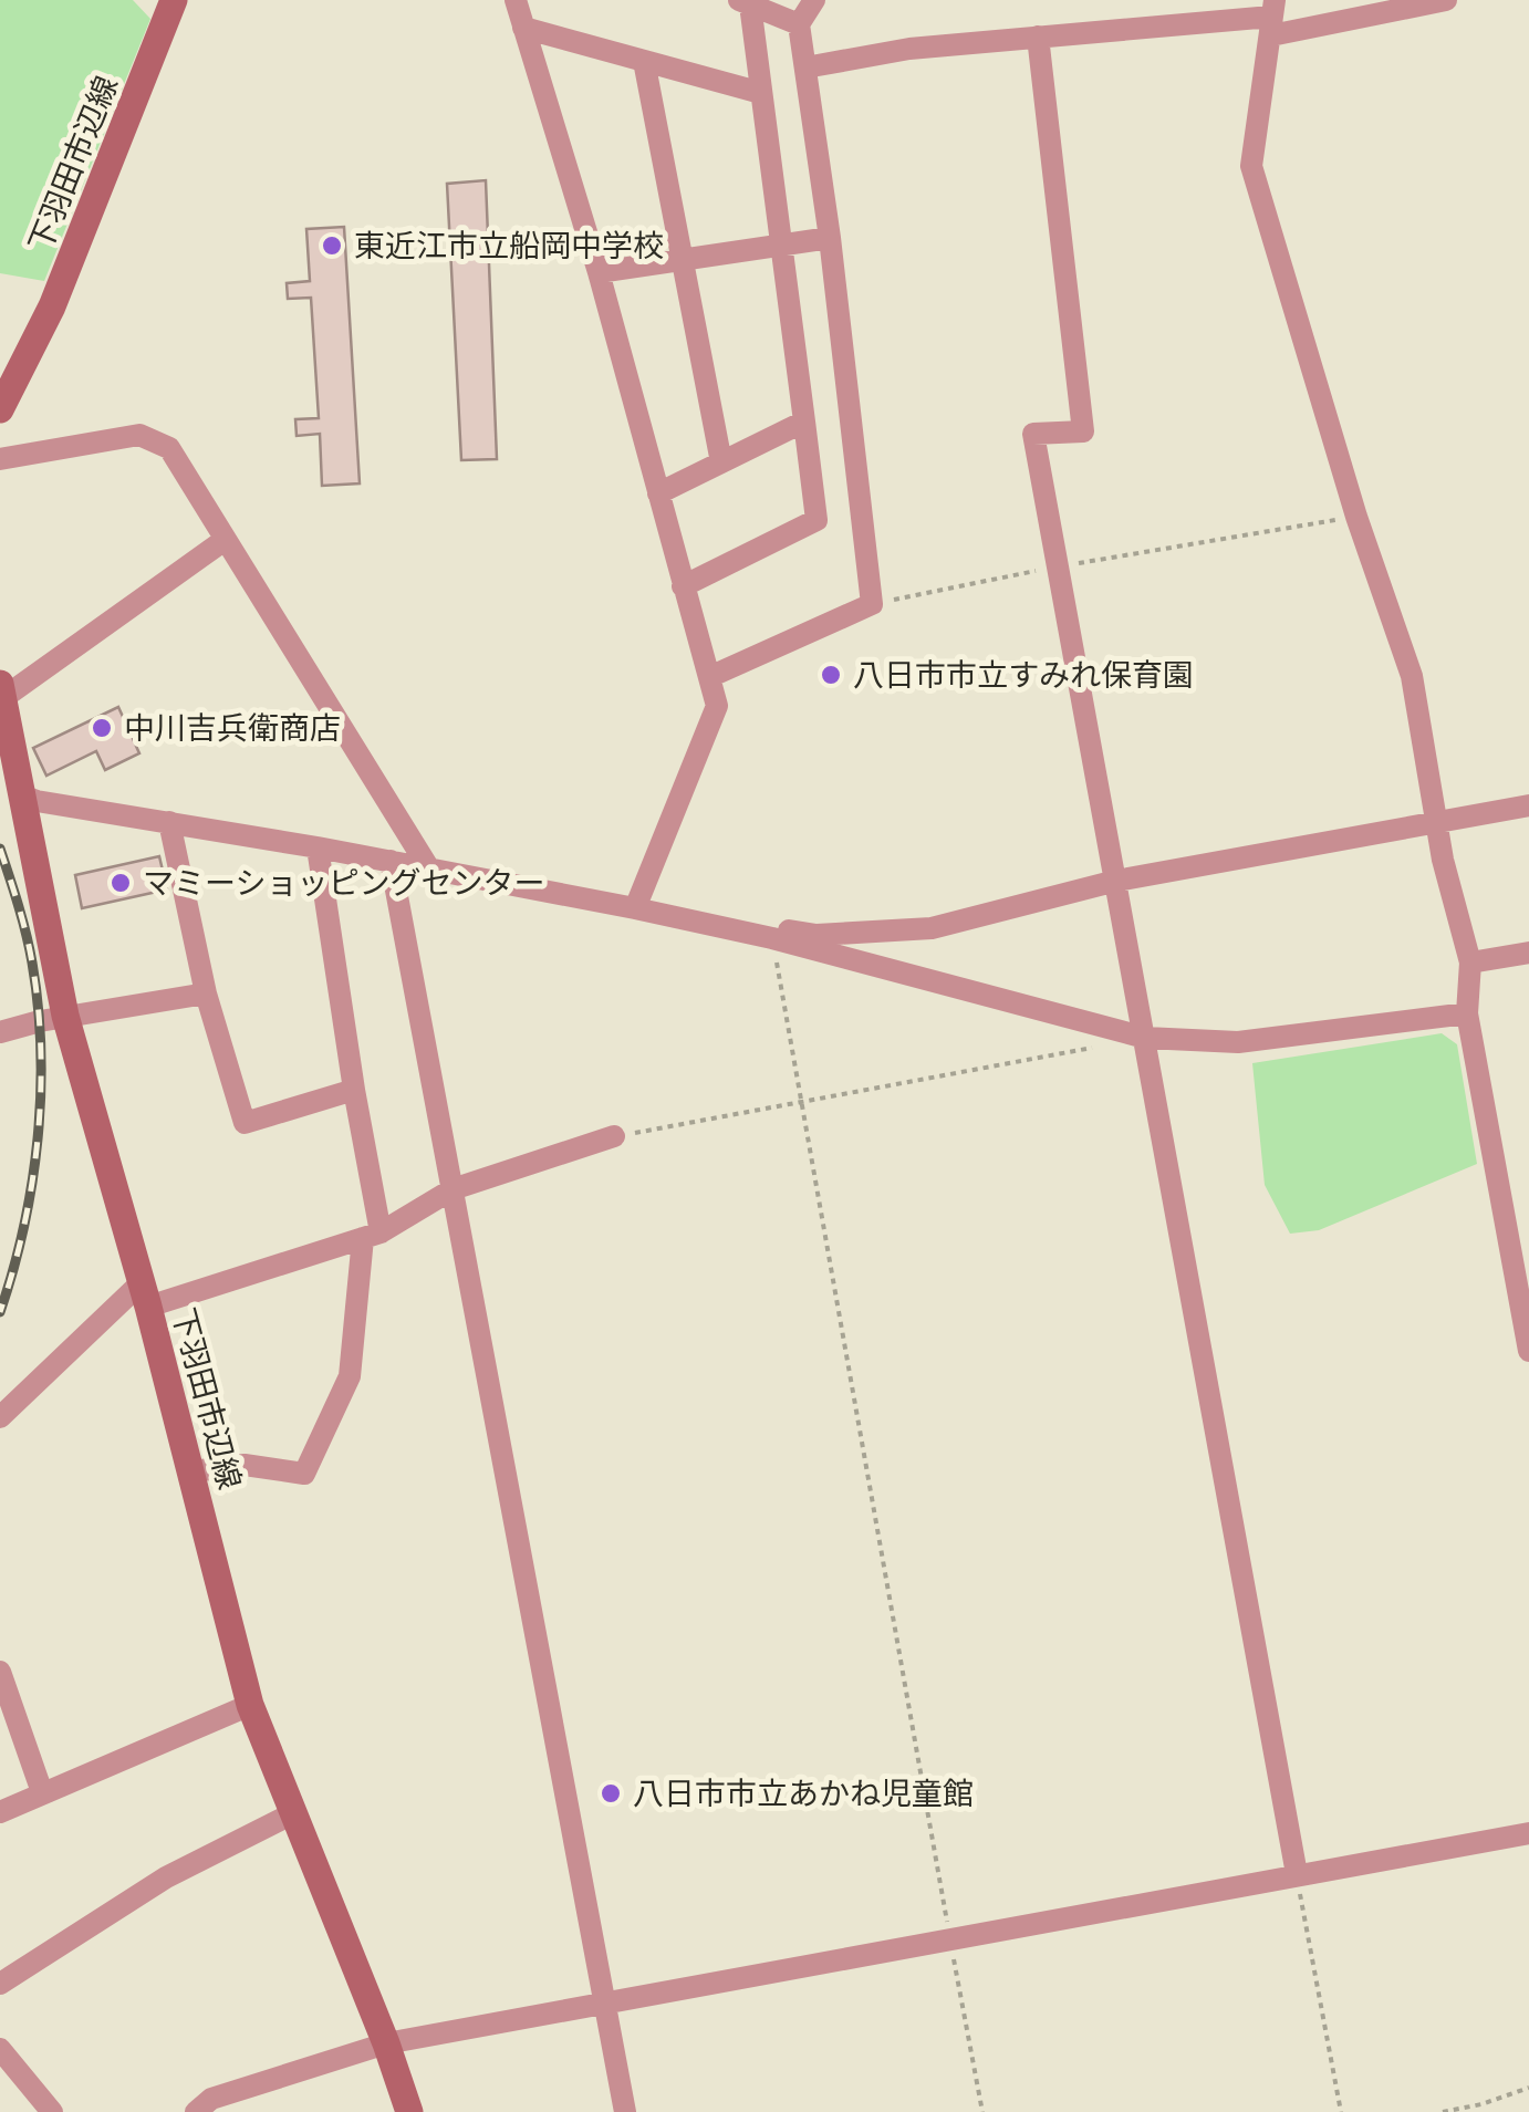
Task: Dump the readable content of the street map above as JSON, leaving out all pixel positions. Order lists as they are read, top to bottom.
{
  "streets": {
    "main road": ["下羽田市辺線"]
  },
  "places": [
    "東近江市立船岡中学校",
    "八日市市立すみれ保育園",
    "中川吉兵衛商店",
    "マミーショッピングセンター",
    "八日市市立あかね児童館"
  ]
}
